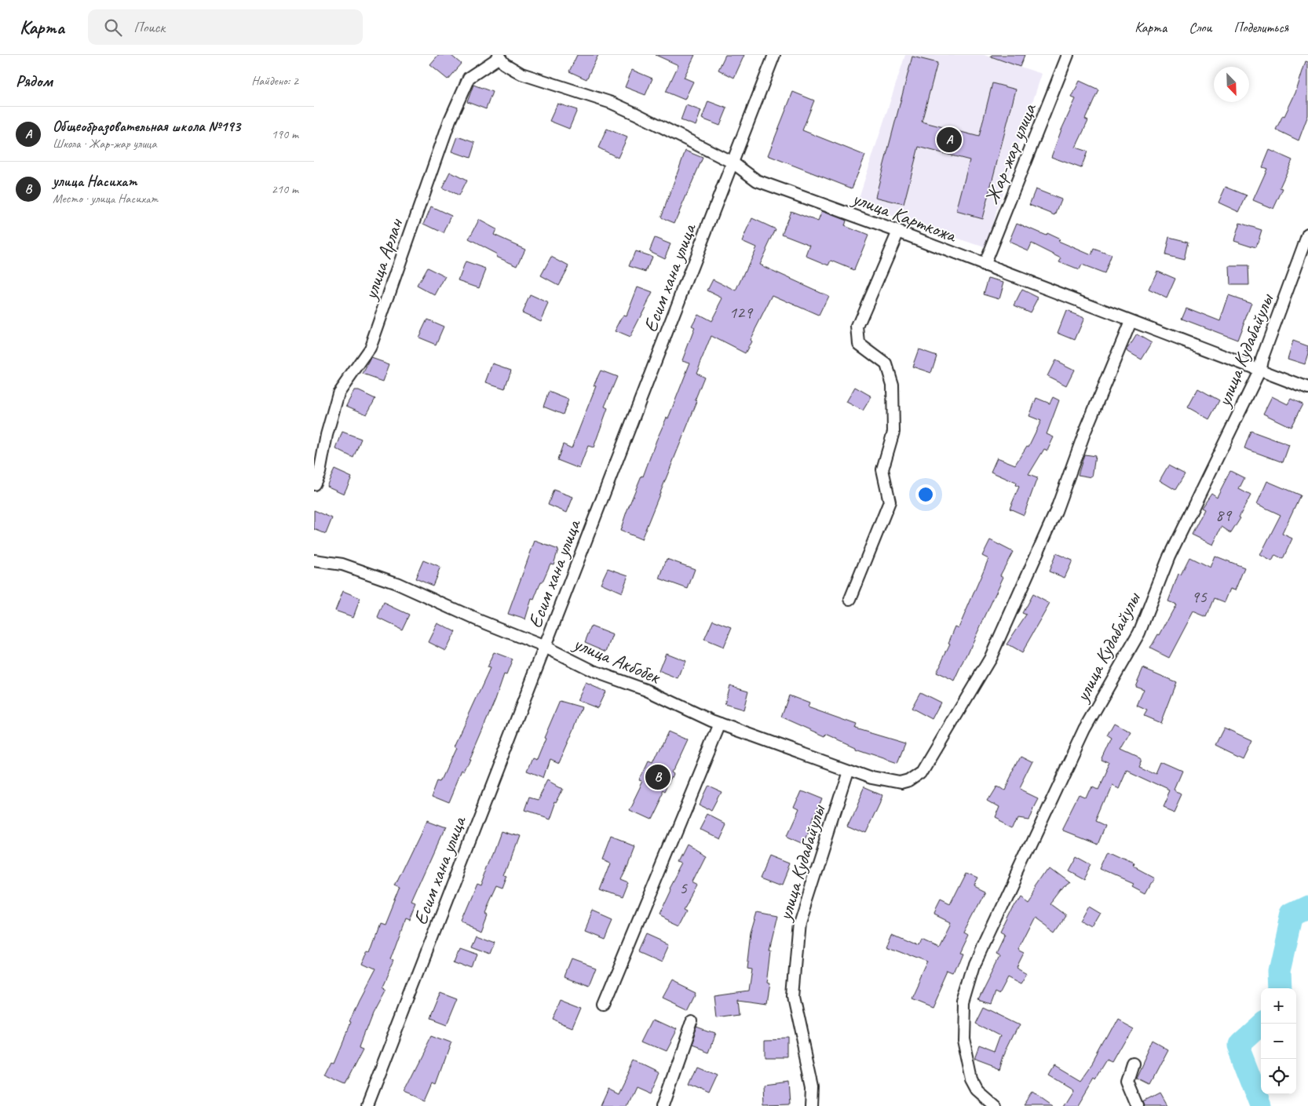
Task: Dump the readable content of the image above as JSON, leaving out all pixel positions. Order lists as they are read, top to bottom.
{
  "streets": {
    "street": [
      "Жар-жар улица",
      "улица Карткожа",
      "улица Арлан",
      "Есим хана улица",
      "улица Кудабайулы",
      "улица Акбобек"
    ]
  },
  "crossings": [
    ["Жар-жар улица", "улица Карткожа"],
    ["улица Карткожа", "улица Арлан"],
    ["улица Карткожа", "Есим хана улица"],
    ["улица Карткожа", "улица Кудабайулы"],
    ["улица Карткожа", "улица Акбобек"],
    ["Есим хана улица", "улица Акбобек"],
    ["улица Кудабайулы", "улица Акбобек"]
  ],
  "house_numbers": [
    "129",
    "89",
    "95",
    "5"
  ],
  "north": "bottom right",
  "page": {
    "header": "Карта",
    "search": "Поиск",
    "nav": ["Карта", "Слои", "Поделиться"],
    "heading": ["Рядом", "Найдено: 2"],
    "list": [
      {
        "mark": "A",
        "name": "Общеобразовательная школа №193",
        "note": "Школа · Жар-жар улица",
        "value": "190 m"
      },
      {
        "mark": "B",
        "name": "улица Насихат",
        "note": "Место · улица Насихат",
        "value": "210 m"
      }
    ],
    "pins": ["A", "B"],
    "map_buttons": ["+", "−"]
  }
}
